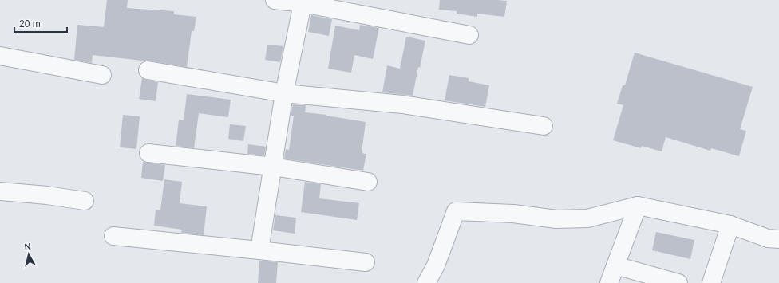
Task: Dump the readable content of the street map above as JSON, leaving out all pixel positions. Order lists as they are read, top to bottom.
{
  "scale_bar": "20 m",
  "north": "top"
}
